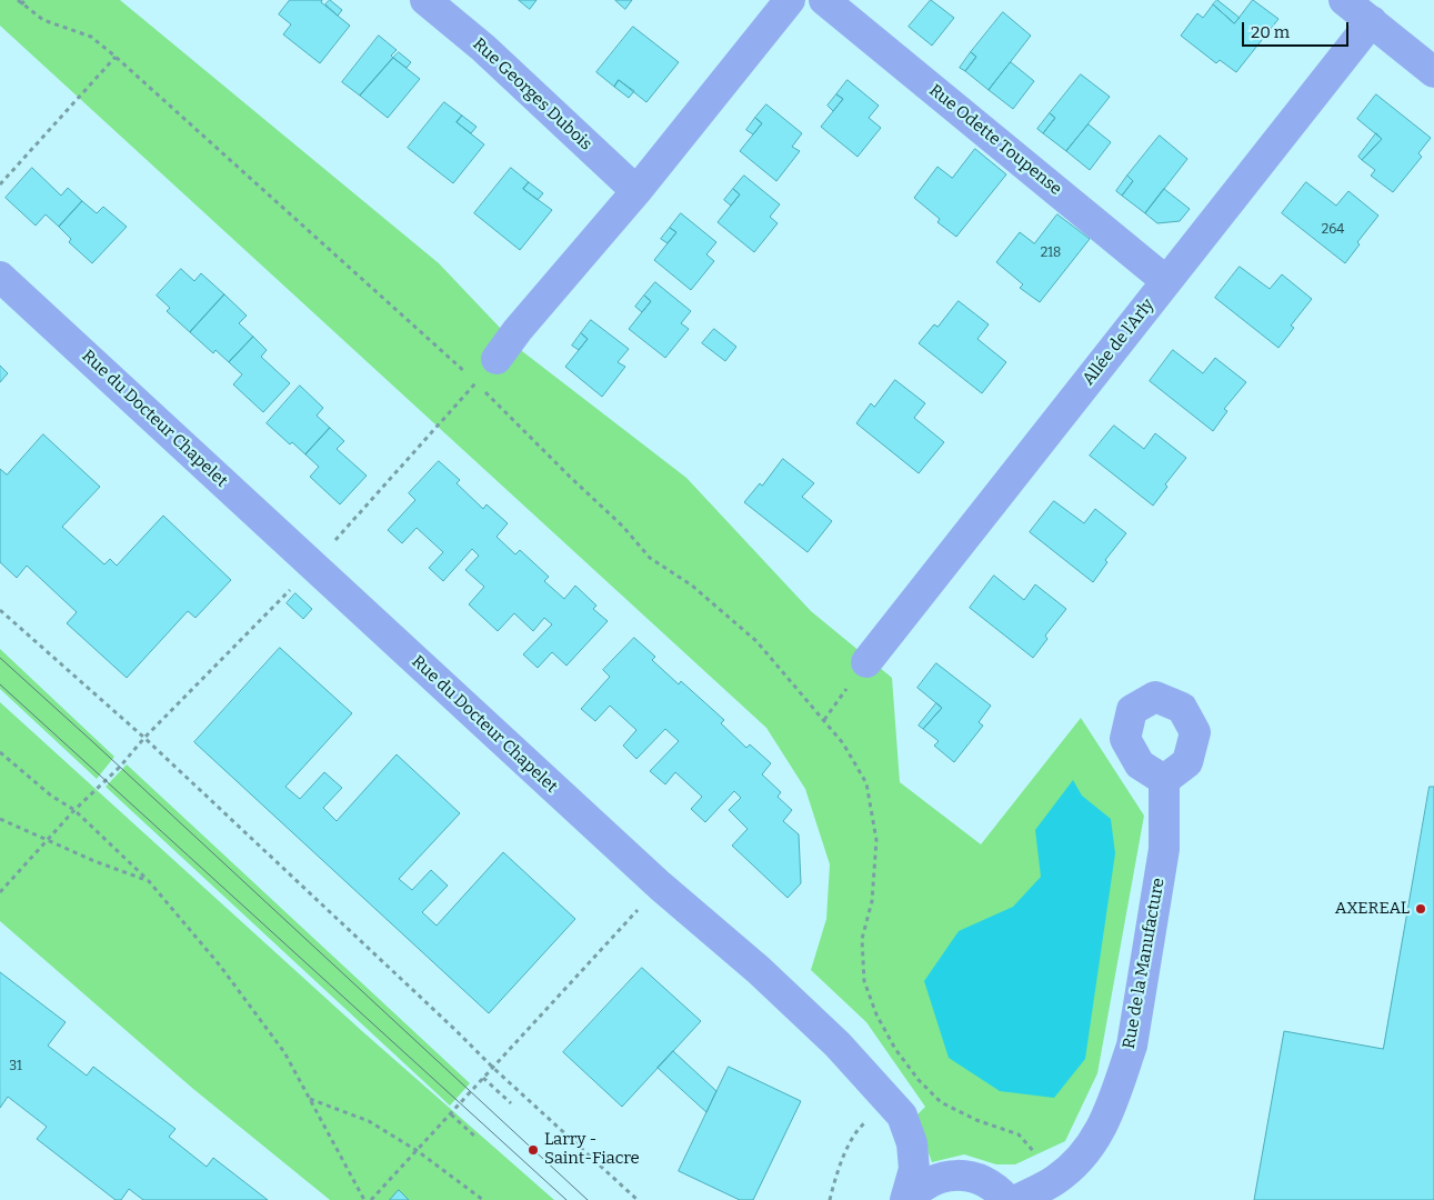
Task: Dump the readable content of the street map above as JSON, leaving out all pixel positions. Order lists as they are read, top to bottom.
{
  "streets": {
    "street": [
      "Rue Georges Dubois",
      "Rue Odette Toupense",
      "Allée de l'Arly",
      "Rue du Docteur Chapelet",
      "Rue de la Manufacture"
    ]
  },
  "crossings": [
    ["Rue Odette Toupense", "Allée de l'Arly"]
  ],
  "places": ["AXEREAL", "Larry - Saint-Fiacre"],
  "house_numbers": ["264", "218", "31"],
  "scale_bar": "20 m"
}
